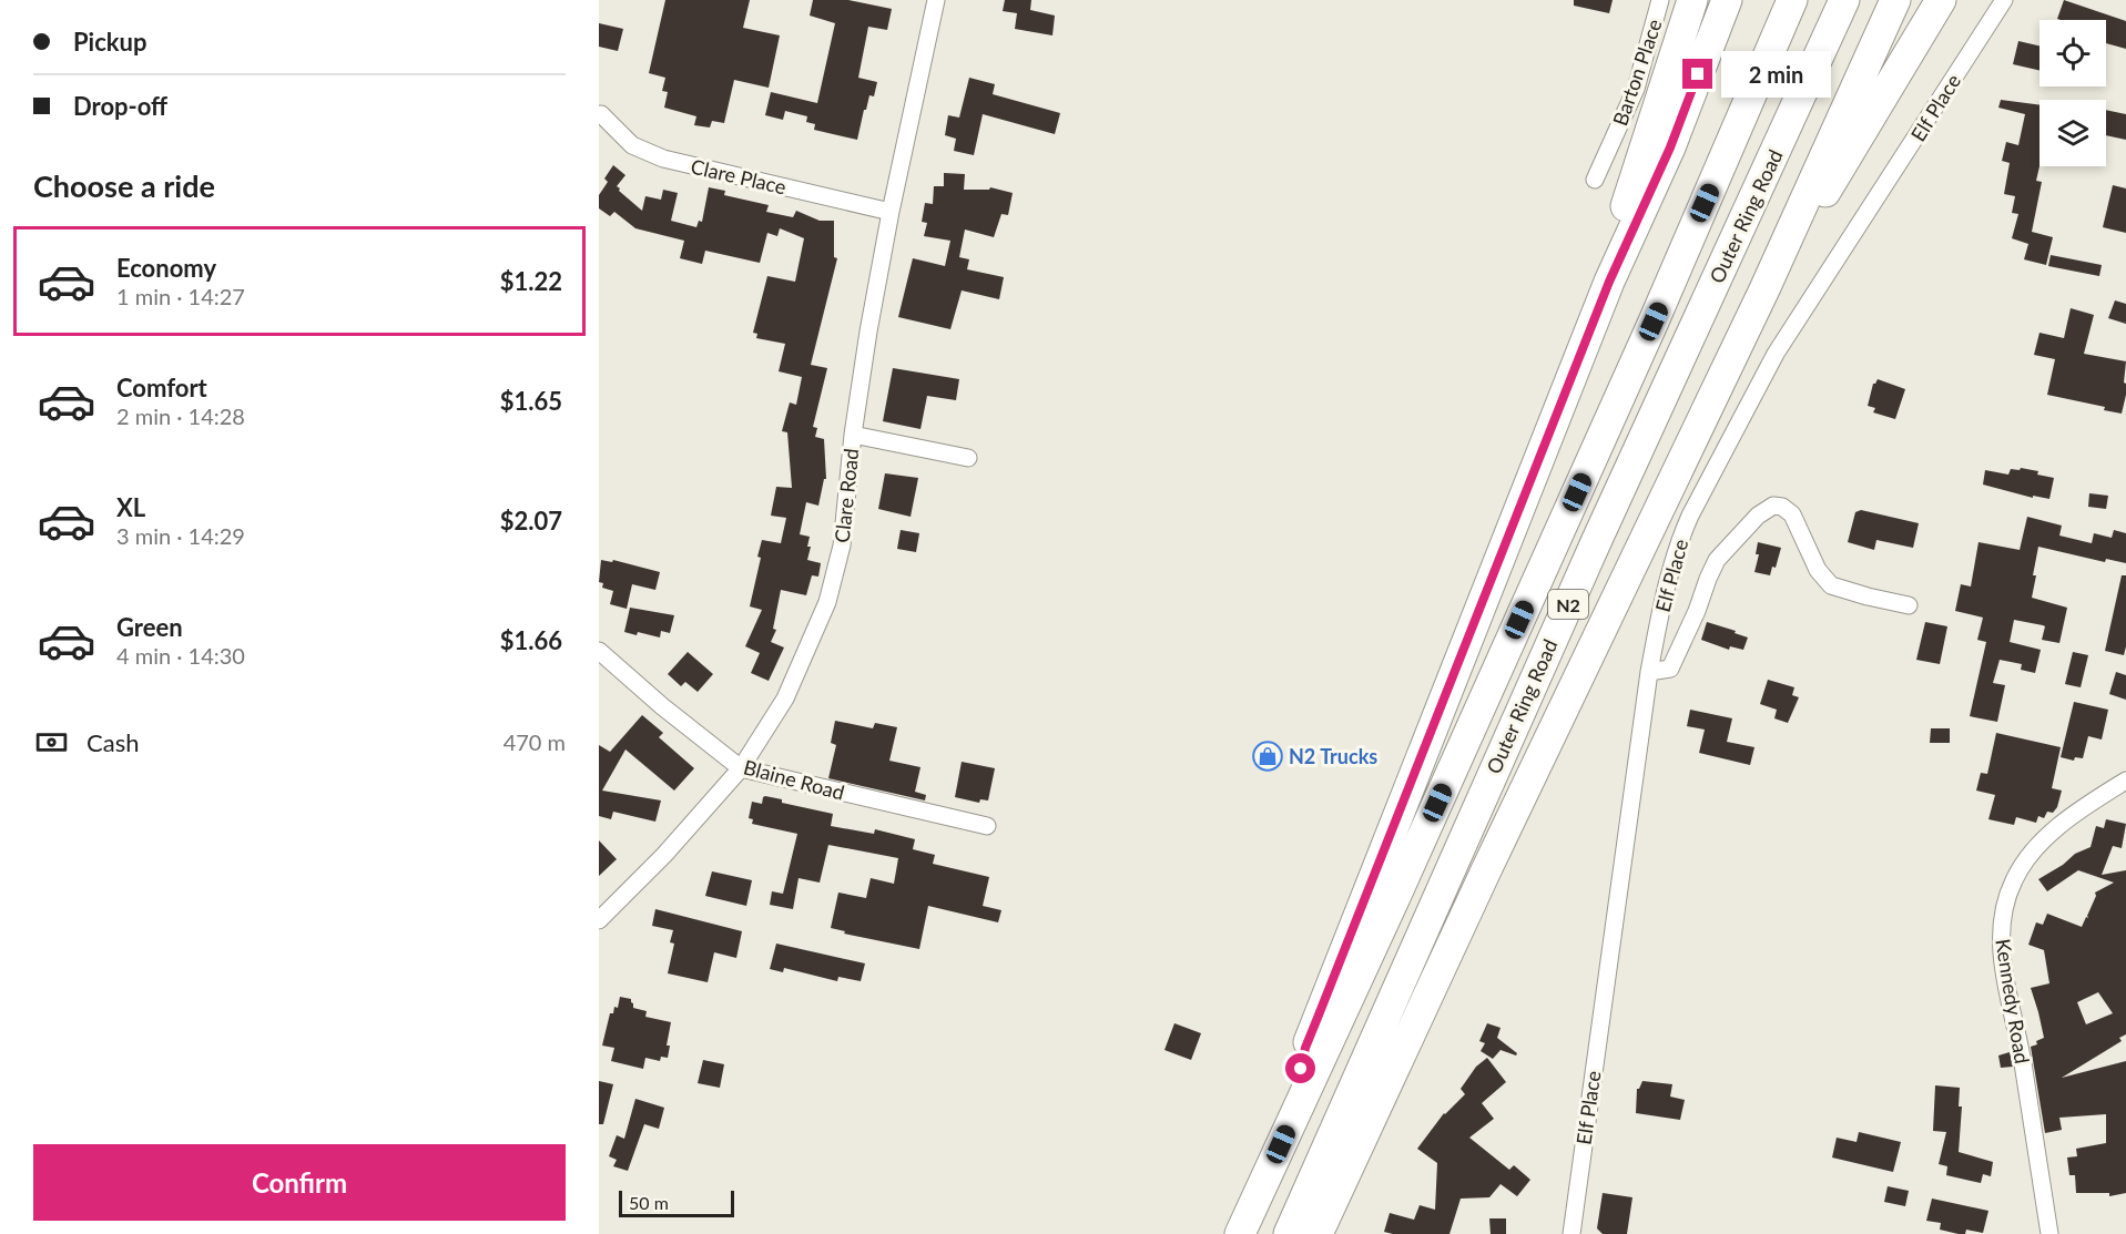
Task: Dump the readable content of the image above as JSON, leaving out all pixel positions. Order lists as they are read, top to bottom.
{
  "streets": {
    "highway": ["Outer Ring Road", "N2"],
    "street": [
      "Barton Place",
      "Elf Place",
      "Clare Place",
      "Clare Road",
      "Blaine Road",
      "Kennedy Road"
    ]
  },
  "crossings": [
    ["Clare Place", "Clare Road"],
    ["Clare Road", "Blaine Road"]
  ],
  "places": {
    "shop": ["N2 Trucks"]
  },
  "scale_bar": "50 m",
  "page": {
    "banner": ["Pickup", "Drop-off"],
    "bubble": "2 min",
    "heading": "Choose a ride",
    "list": [
      {
        "name": "Economy",
        "note": "1 min · 14:27",
        "value": "$1.22"
      },
      {
        "name": "Comfort",
        "note": "2 min · 14:28",
        "value": "$1.65"
      },
      {
        "name": "XL",
        "note": "3 min · 14:29",
        "value": "$2.07"
      },
      {
        "name": "Green",
        "note": "4 min · 14:30",
        "value": "$1.66"
      }
    ],
    "pay": ["Cash", "470 m"],
    "buttons": "Confirm",
    "scale": "50 m"
  }
}
